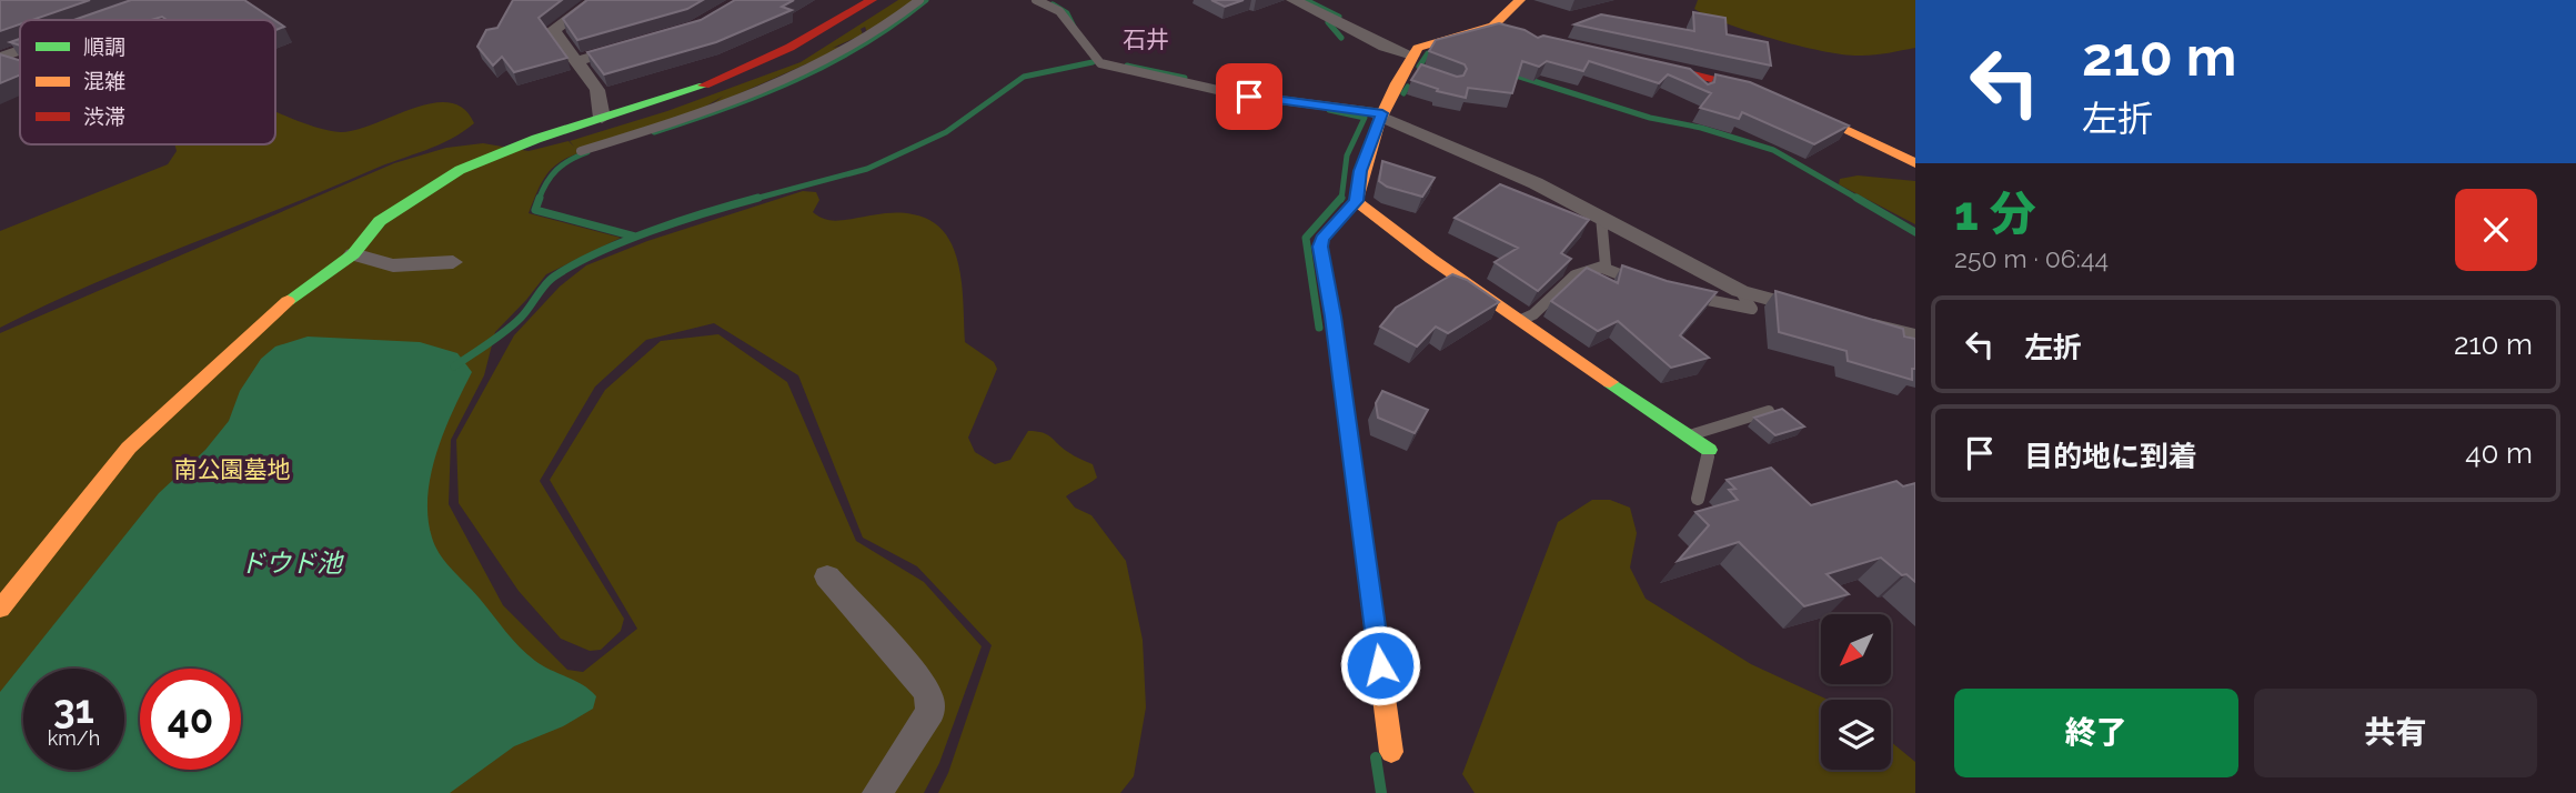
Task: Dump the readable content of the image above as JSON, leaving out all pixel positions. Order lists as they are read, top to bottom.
{
  "districts": ["石井"],
  "water": ["ドウド池"],
  "parks": ["南公園墓地"],
  "legend": ["順調", "混雑", "渋滞"],
  "north": "bottom left",
  "page": {
    "turn": ["210 m", "左折"],
    "heading": ["1 分", "250 m · 06:44"],
    "list": [
      {
        "name": "左折",
        "value": "210 m"
      },
      {
        "name": "目的地に到着",
        "value": "40 m"
      }
    ],
    "speed": "31 km/h",
    "limit": "40",
    "buttons": ["終了", "共有"]
  }
}
